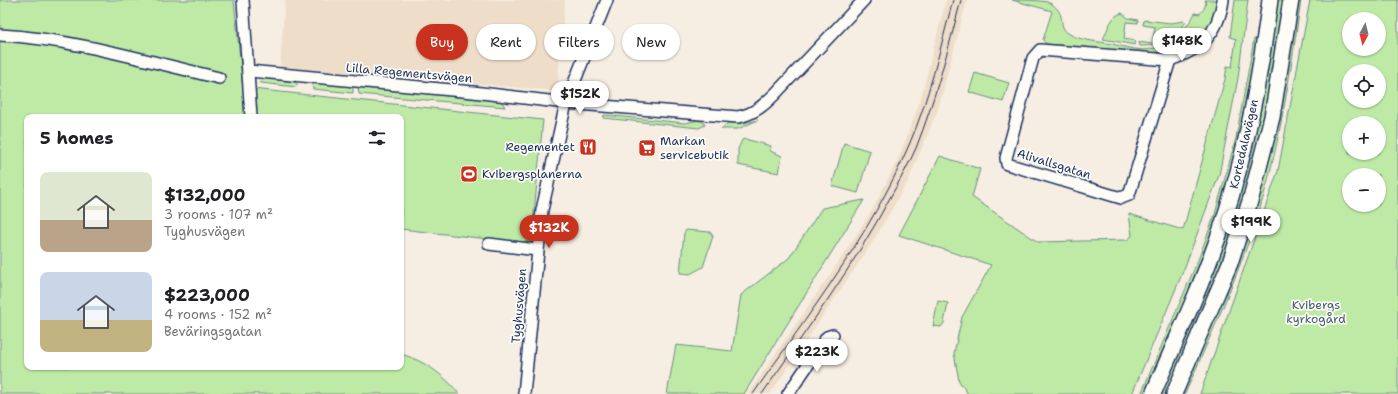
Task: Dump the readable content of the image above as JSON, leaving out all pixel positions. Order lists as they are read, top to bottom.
{
  "streets": {
    "main road": ["Kortedalavägen"],
    "street": ["Lilla Regementsvägen", "Alivallsgatan", "Tyghusvägen"]
  },
  "crossings": [
    ["Lilla Regementsvägen", "Tyghusvägen"]
  ],
  "parks": ["Kvibergs kyrkogård"],
  "places": {
    "restaurant": ["Regementet"],
    "supermarket": ["Markan servicebutik"],
    "sports": ["Kvibergsplanerna"]
  },
  "north": "bottom",
  "page": {
    "map_buttons": ["+", "−"],
    "chip": [
      "Buy",
      "Rent",
      "Filters",
      "New"
    ],
    "price": [
      "$148K",
      "$152K",
      "$199K",
      "$132K",
      "$223K"
    ],
    "heading": "5 homes",
    "list": [
      {
        "name": "$132,000",
        "note": "3 rooms · 107 m² · Tyghusvägen"
      },
      {
        "name": "$223,000",
        "note": "4 rooms · 152 m² · Beväringsgatan"
      }
    ]
  }
}
